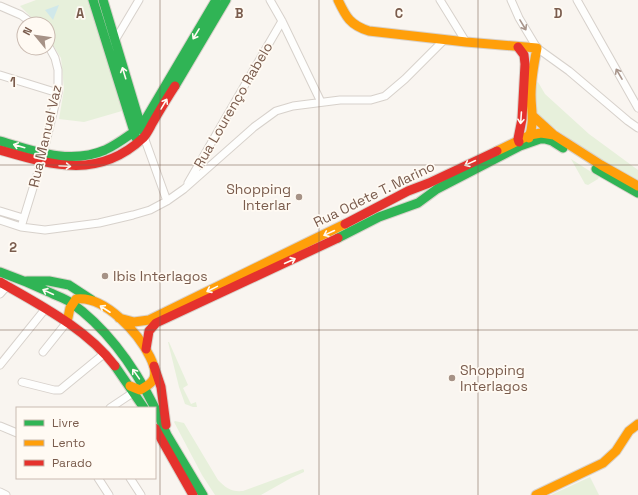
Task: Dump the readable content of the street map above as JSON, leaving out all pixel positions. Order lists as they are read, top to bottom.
{
  "streets": {
    "street": ["Rua Lourenço Rabelo", "Rua Manuel Vaz", "Rua Odete T. Marino"]
  },
  "places": ["Shopping Interlar", "Ibis Interlagos", "Shopping Interlagos"],
  "legend": ["Livre", "Lento", "Parado"],
  "north": "top left",
  "grid": {
    "columns": [
      "A",
      "B",
      "C",
      "D"
    ],
    "rows": ["1", "2"]
  }
}
